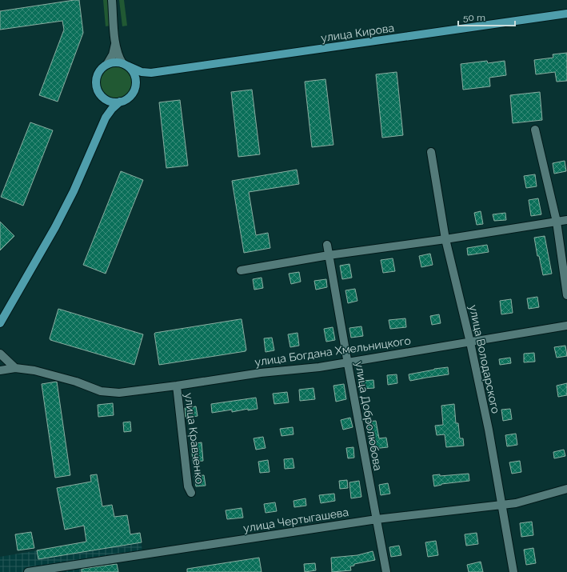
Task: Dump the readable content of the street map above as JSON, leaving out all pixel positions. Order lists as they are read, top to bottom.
{
  "streets": {
    "main road": ["улица Кирова"],
    "street": [
      "улица Богдана Хмельницкого",
      "улица Володарского",
      "улица Добролюбова",
      "улица Кравченко",
      "улица Чертыгашева"
    ]
  },
  "crossings": [
    ["улица Богдана Хмельницкого", "улица Володарского"],
    ["улица Богдана Хмельницкого", "улица Добролюбова"],
    ["улица Богдана Хмельницкого", "улица Кравченко"],
    ["улица Володарского", "улица Чертыгашева"],
    ["улица Добролюбова", "улица Чертыгашева"]
  ],
  "scale_bar": "50 m"
}
